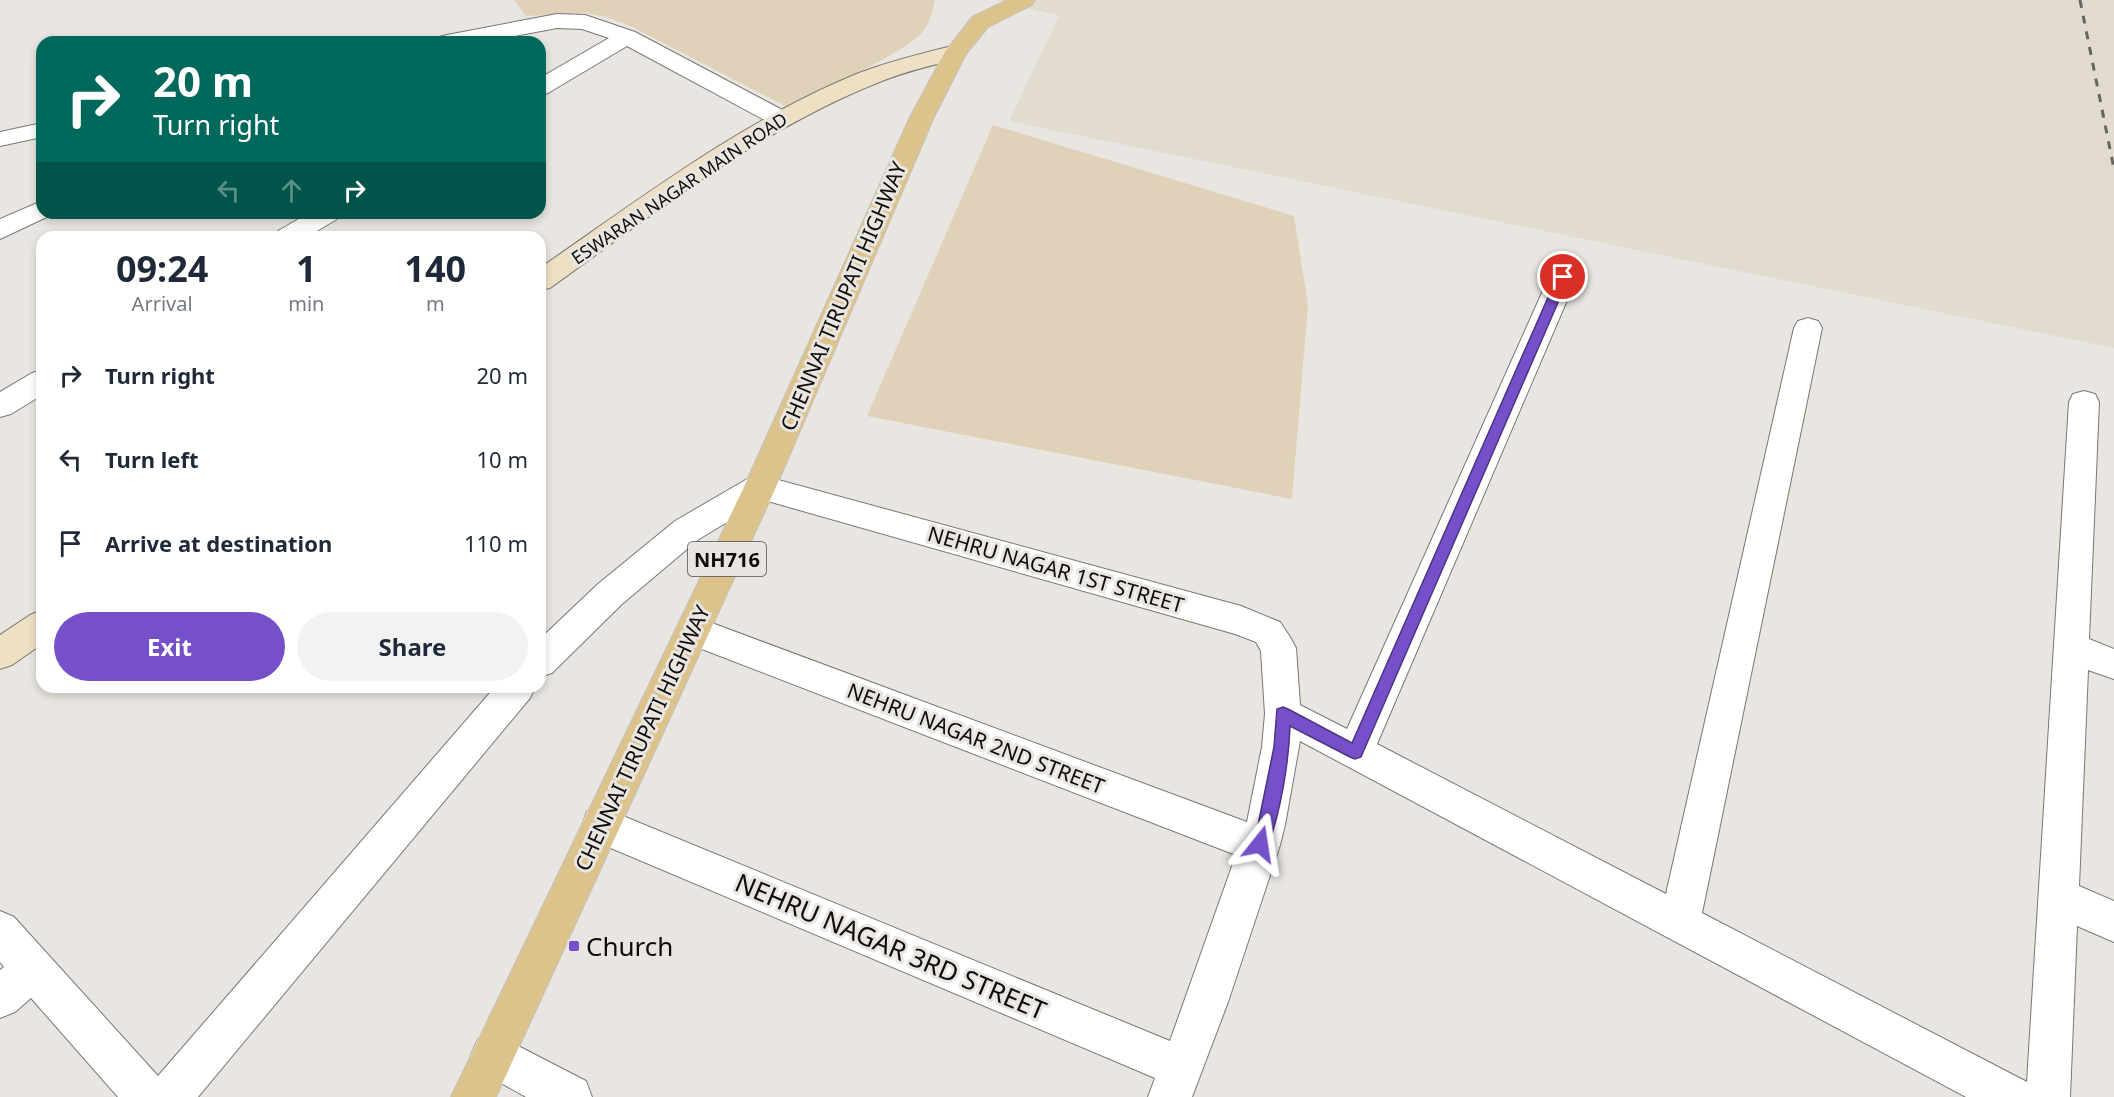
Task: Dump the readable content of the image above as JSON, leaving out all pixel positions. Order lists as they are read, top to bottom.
{
  "streets": {
    "main road": ["CHENNAI TIRUPATI HIGHWAY", "NH716"],
    "street": [
      "ESWARAN NAGAR MAIN ROAD",
      "NEHRU NAGAR 1ST STREET",
      "NEHRU NAGAR 2ND STREET",
      "NEHRU NAGAR 3RD STREET"
    ]
  },
  "crossings": [
    ["ESWARAN NAGAR MAIN ROAD", "CHENNAI TIRUPATI HIGHWAY"],
    ["CHENNAI TIRUPATI HIGHWAY", "NEHRU NAGAR 1ST STREET"],
    ["CHENNAI TIRUPATI HIGHWAY", "NEHRU NAGAR 2ND STREET"],
    ["CHENNAI TIRUPATI HIGHWAY", "NEHRU NAGAR 3RD STREET"],
    ["NEHRU NAGAR 1ST STREET", "NEHRU NAGAR 2ND STREET"],
    ["NEHRU NAGAR 1ST STREET", "NEHRU NAGAR 3RD STREET"]
  ],
  "places": {
    "transit": ["Church"]
  },
  "page": {
    "turn": ["20 m", "Turn right"],
    "eta": [
      "09:24",
      "Arrival",
      "1",
      "min",
      "140",
      "m"
    ],
    "list": [
      {
        "name": "Turn right",
        "value": "20 m"
      },
      {
        "name": "Turn left",
        "value": "10 m"
      },
      {
        "name": "Arrive at destination",
        "value": "110 m"
      }
    ],
    "buttons": ["Exit", "Share"]
  }
}
